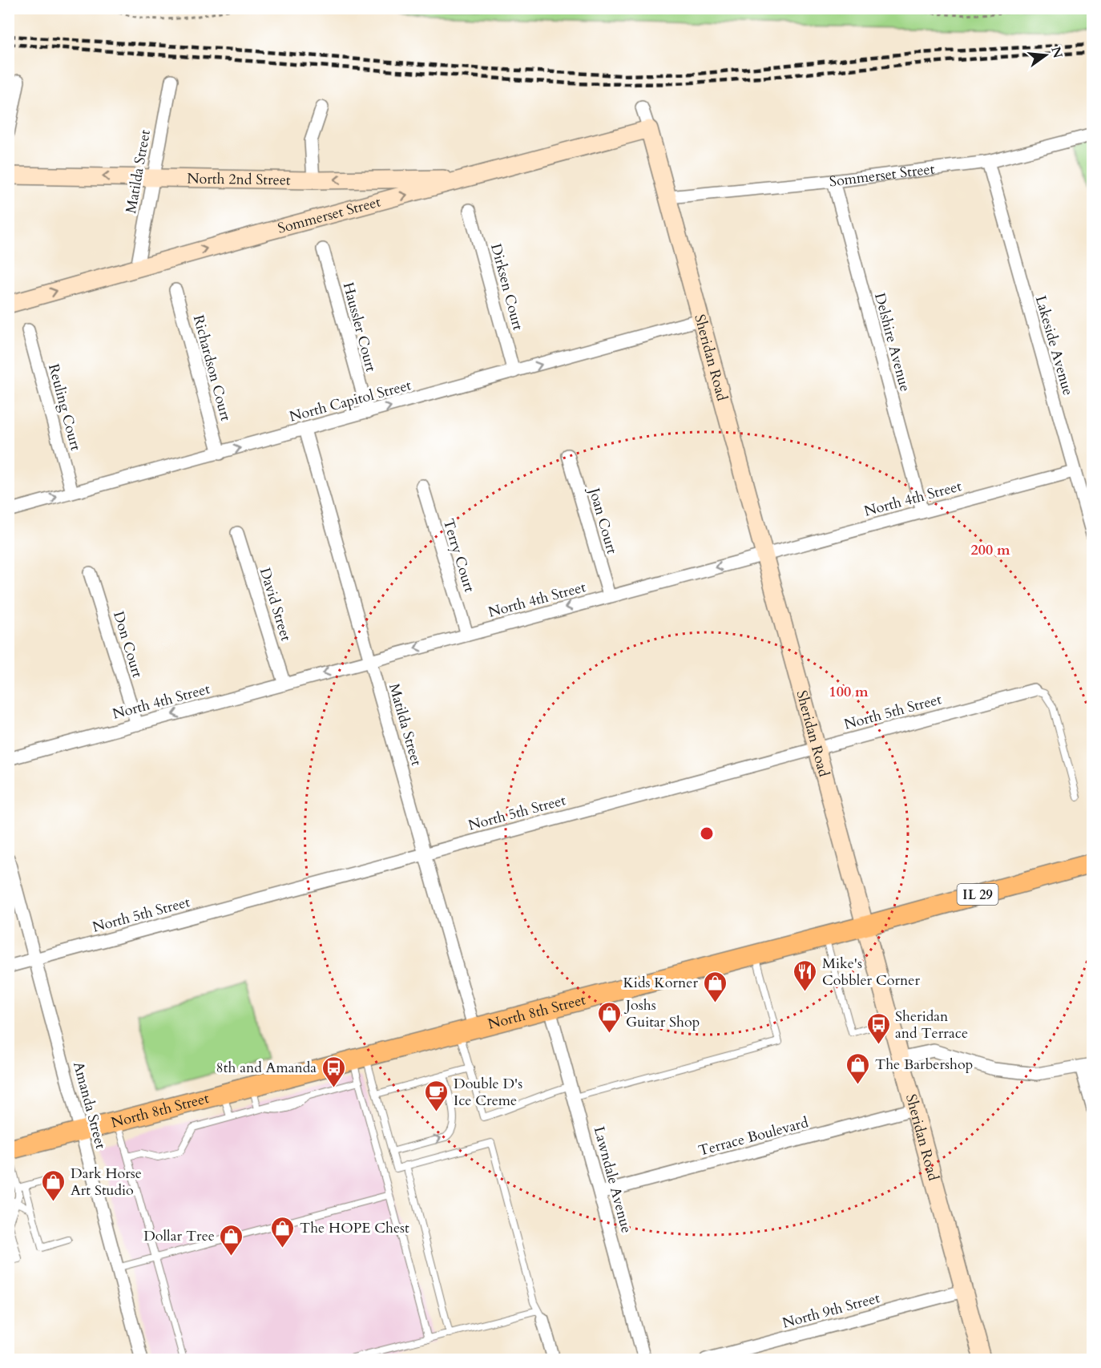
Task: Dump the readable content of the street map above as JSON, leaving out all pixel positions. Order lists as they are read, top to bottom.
{
  "streets": {
    "main road": [
      "Sommerset Street",
      "North 2nd Street",
      "Sheridan Road",
      "IL 29",
      "North 8th Street"
    ],
    "street": [
      "Matilda Street",
      "Dirksen Court",
      "Haussler Court",
      "Delshire Avenue",
      "Lakeside Avenue",
      "Richardson Court",
      "North Capitol Street",
      "Reuling Court",
      "North 4th Street",
      "Joan Court",
      "Terry Court",
      "David Street",
      "Don Court",
      "North 5th Street",
      "Amanda Street",
      "Terrace Boulevard",
      "Lawndale Avenue",
      "North 9th Street"
    ]
  },
  "crossings": [
    ["Matilda Street", "Sommerset Street"],
    ["Matilda Street", "North 2nd Street"],
    ["Matilda Street", "North Capitol Street"],
    ["Matilda Street", "North 4th Street"],
    ["Matilda Street", "North 5th Street"],
    ["Matilda Street", "North 8th Street"],
    ["Sommerset Street", "North 2nd Street"],
    ["Sommerset Street", "Delshire Avenue"],
    ["Sommerset Street", "Lakeside Avenue"],
    ["Sommerset Street", "Sheridan Road"],
    ["Dirksen Court", "North Capitol Street"],
    ["Haussler Court", "North Capitol Street"],
    ["Delshire Avenue", "North 4th Street"],
    ["Lakeside Avenue", "North 4th Street"],
    ["Sheridan Road", "North Capitol Street"],
    ["Sheridan Road", "North 4th Street"],
    ["Sheridan Road", "North 5th Street"],
    ["Sheridan Road", "North 8th Street"],
    ["Sheridan Road", "Terrace Boulevard"],
    ["Sheridan Road", "North 9th Street"],
    ["Richardson Court", "North Capitol Street"],
    ["North Capitol Street", "Reuling Court"],
    ["North 4th Street", "Joan Court"],
    ["North 4th Street", "Terry Court"],
    ["North 4th Street", "David Street"],
    ["North 4th Street", "Don Court"],
    ["North 5th Street", "Amanda Street"],
    ["North 8th Street", "Amanda Street"],
    ["North 8th Street", "Lawndale Avenue"],
    ["Terrace Boulevard", "Lawndale Avenue"]
  ],
  "one_way": [
    "Sommerset Street",
    "North 2nd Street",
    "North Capitol Street",
    "North 4th Street"
  ],
  "places": {
    "restaurant": ["Mike's Cobbler Corner"],
    "shop": [
      "Kids Korner",
      "Joshs Guitar Shop",
      "The Barbershop",
      "Dark Horse Art Studio",
      "The HOPE Chest",
      "Dollar Tree"
    ],
    "bus stop": ["Sheridan and Terrace", "8th and Amanda"],
    "cafe": ["Double D's Ice Creme"]
  },
  "north": "right",
  "rings": ["200 m", "100 m"]
}
